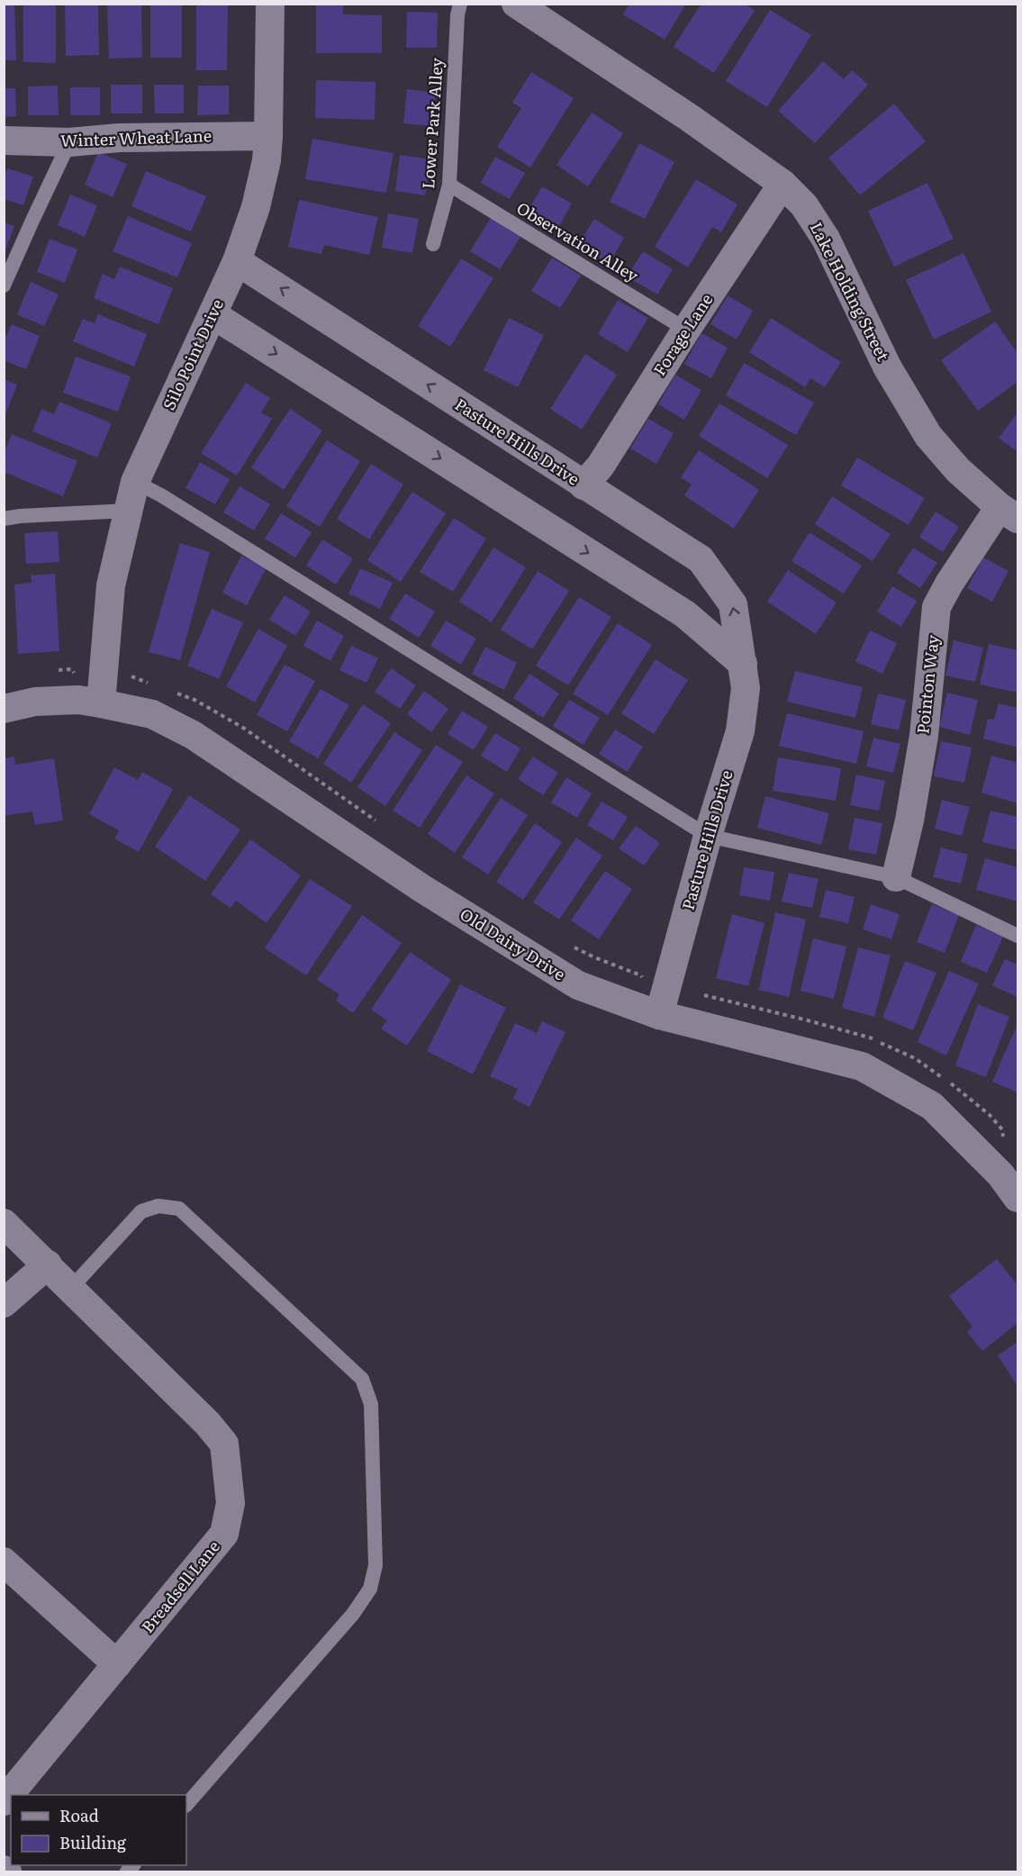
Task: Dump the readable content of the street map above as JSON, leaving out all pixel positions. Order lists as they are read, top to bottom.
{
  "streets": {
    "street": [
      "Winter Wheat Lane",
      "Lake Holding Street",
      "Forage Lane",
      "Silo Point Drive",
      "Pasture Hills Drive",
      "Pointon Way",
      "Old Dairy Drive",
      "Breadsell Lane"
    ],
    "lane": ["Lower Park Alley", "Observation Alley"]
  },
  "crossings": [
    ["Lower Park Alley", "Observation Alley"],
    ["Winter Wheat Lane", "Silo Point Drive"],
    ["Observation Alley", "Forage Lane"],
    ["Lake Holding Street", "Forage Lane"],
    ["Lake Holding Street", "Pointon Way"],
    ["Forage Lane", "Pasture Hills Drive"],
    ["Silo Point Drive", "Pasture Hills Drive"],
    ["Silo Point Drive", "Old Dairy Drive"],
    ["Pasture Hills Drive", "Old Dairy Drive"]
  ],
  "legend": ["Road", "Building"]
}
